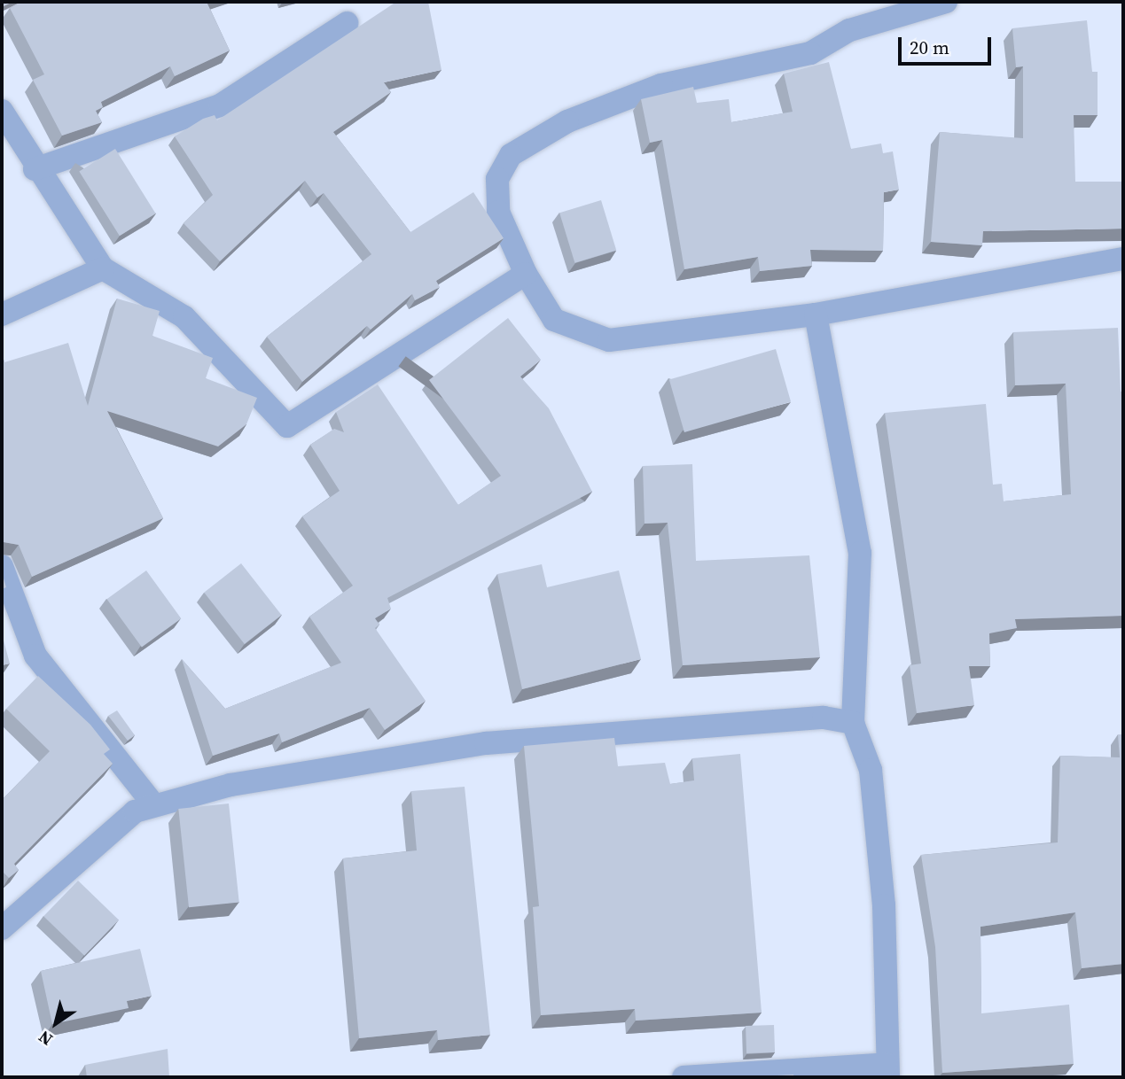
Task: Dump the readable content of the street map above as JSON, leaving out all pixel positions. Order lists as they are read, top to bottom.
{
  "scale_bar": "20 m",
  "north": "bottom left"
}
